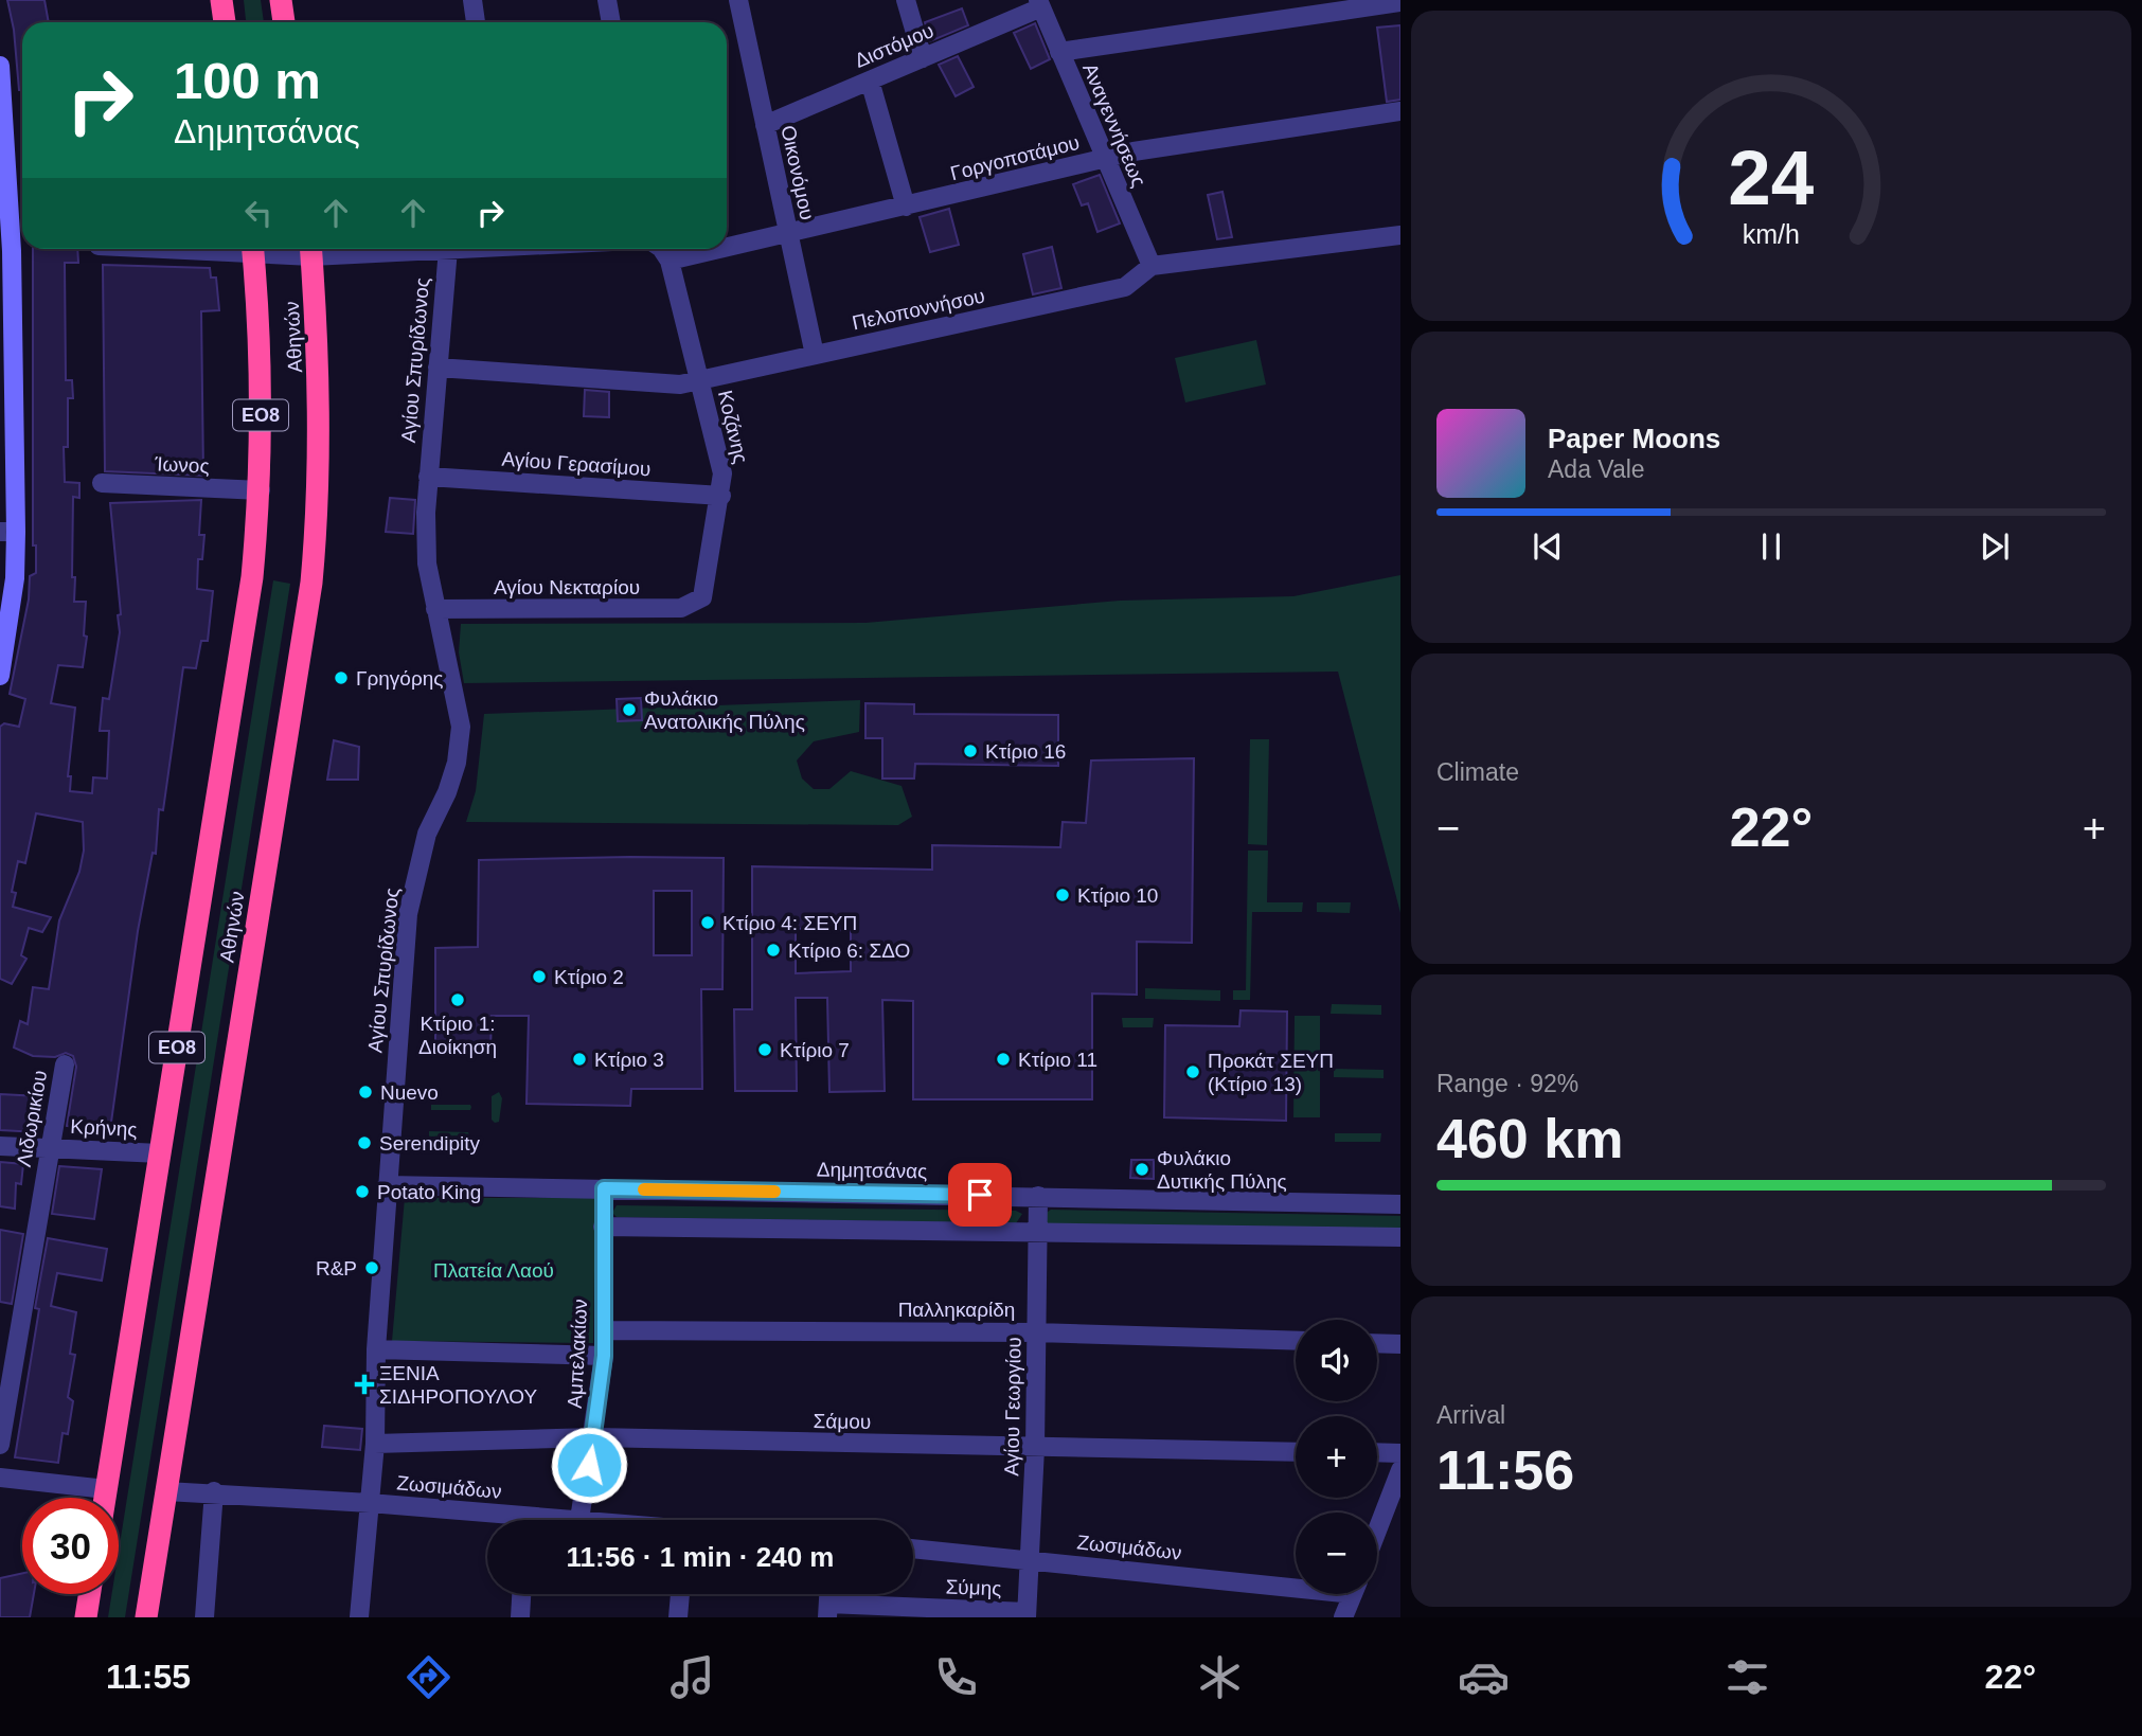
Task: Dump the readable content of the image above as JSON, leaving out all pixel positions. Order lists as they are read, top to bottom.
{
  "streets": {
    "highway": ["Αθηνών", "ΕΟ8"],
    "street": [
      "Διστόμου",
      "Αναγεννήσεως",
      "Γοργοποτάμου",
      "Οικονόμου",
      "Πελοποννήσου",
      "Αγίου Σπυρίδωνος",
      "Κοζάνης",
      "Αγίου Γερασίμου",
      "Ίωνος",
      "Αγίου Νεκταρίου",
      "Λιδωρικίου",
      "Κρήνης",
      "Δημητσάνας",
      "Παλληκαρίδη",
      "Αμπελακίων",
      "Αγίου Γεωργίου",
      "Σάμου",
      "Ζωσιμάδων",
      "Σύμης"
    ]
  },
  "crossings": [
    ["Διστόμου", "Αναγεννήσεως"],
    ["Διστόμου", "Οικονόμου"],
    ["Αναγεννήσεως", "Γοργοποτάμου"],
    ["Αναγεννήσεως", "Πελοποννήσου"],
    ["Γοργοποτάμου", "Οικονόμου"],
    ["Γοργοποτάμου", "Κοζάνης"],
    ["Οικονόμου", "Πελοποννήσου"],
    ["Πελοποννήσου", "Αγίου Σπυρίδωνος"],
    ["Πελοποννήσου", "Κοζάνης"],
    ["Αθηνών", "Ίωνος"],
    ["Αθηνών", "Κρήνης"],
    ["Αθηνών", "Ζωσιμάδων"],
    ["Αγίου Σπυρίδωνος", "Αγίου Γερασίμου"],
    ["Αγίου Σπυρίδωνος", "Αγίου Νεκταρίου"],
    ["Αγίου Σπυρίδωνος", "Δημητσάνας"],
    ["Αγίου Σπυρίδωνος", "Σάμου"],
    ["Αγίου Σπυρίδωνος", "Ζωσιμάδων"],
    ["Κοζάνης", "Αγίου Γερασίμου"],
    ["Κοζάνης", "Αγίου Νεκταρίου"],
    ["Λιδωρικίου", "Κρήνης"],
    ["Δημητσάνας", "Αμπελακίων"],
    ["Δημητσάνας", "Αγίου Γεωργίου"],
    ["Παλληκαρίδη", "Αμπελακίων"],
    ["Παλληκαρίδη", "Αγίου Γεωργίου"],
    ["Αμπελακίων", "Σάμου"],
    ["Αγίου Γεωργίου", "Σάμου"],
    ["Αγίου Γεωργίου", "Ζωσιμάδων"],
    ["Αγίου Γεωργίου", "Σύμης"]
  ],
  "parks": ["Πλατεία Λαού"],
  "places": {
    "other": [
      "Γρηγόρης",
      "Φυλάκιο Ανατολικής Πύλης",
      "Κτίριο 16",
      "Κτίριο 10",
      "Κτίριο 4: ΣΕΥΠ",
      "Κτίριο 6: ΣΔΟ",
      "Κτίριο 2",
      "Κτίριο 1: Διοίκηση",
      "Κτίριο 7",
      "Κτίριο 3",
      "Κτίριο 11",
      "Προκάτ ΣΕΥΠ (Κτίριο 13)",
      "Nuevo",
      "Serendipity",
      "Φυλάκιο Δυτικής Πύλης",
      "Potato King",
      "R&P"
    ],
    "health": ["ΞΕΝΙΑ ΣΙΔΗΡΟΠΟΥΛΟΥ"]
  },
  "page": {
    "turn": ["100 m", "Δημητσάνας"],
    "song": ["Paper Moons", "Ada Vale"],
    "tile": [
      "Climate",
      ["Range · 92%", "460 km"],
      ["Arrival", "11:56"]
    ],
    "heat": ["−", "22°", "+"],
    "map_buttons": ["+", "−"],
    "limit": "30",
    "trip": "11:56 · 1 min · 240 m",
    "tabs": ["11:55", "22°"],
    "gauge": ["24", "km/h"]
  }
}
